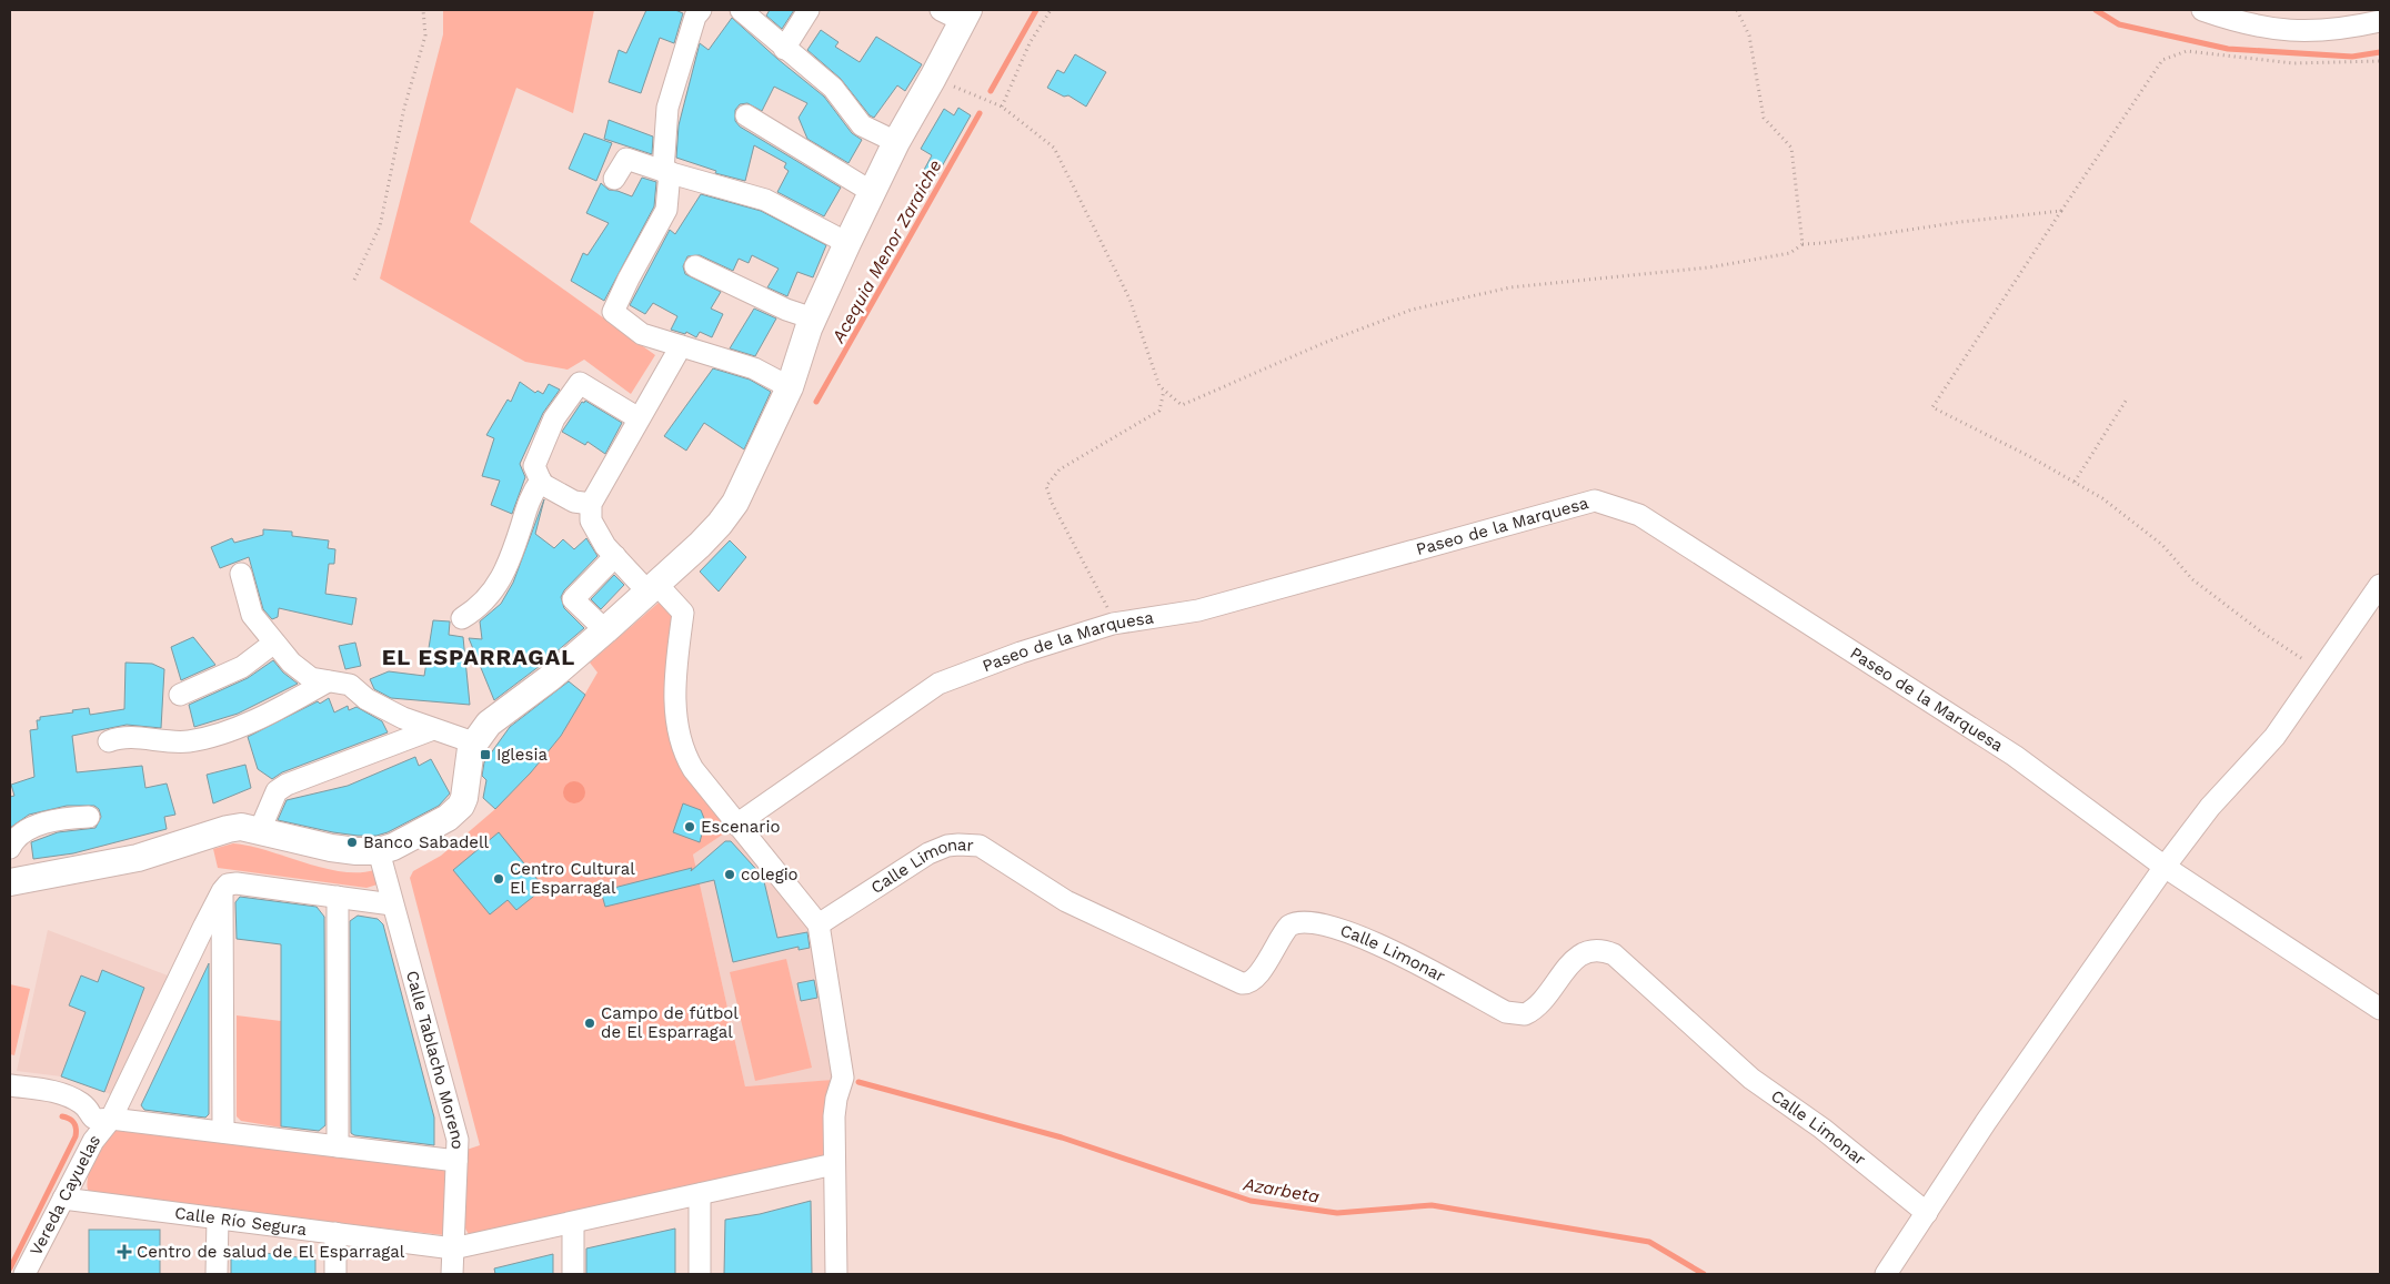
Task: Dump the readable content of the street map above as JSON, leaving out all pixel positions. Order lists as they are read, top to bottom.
{
  "streets": {
    "street": [
      "Paseo de la Marquesa",
      "Calle Limonar",
      "Calle Tablacho Moreno",
      "Vereda Cayuelas",
      "Calle Río Segura"
    ]
  },
  "crossings": [
    ["Calle Tablacho Moreno", "Calle Río Segura"],
    ["Vereda Cayuelas", "Calle Río Segura"]
  ],
  "districts": ["EL ESPARRAGAL"],
  "water": ["Acequia Menor Zaraiche", "Azarbeta"],
  "places": {
    "transit": ["Iglesia"],
    "other": [
      "Escenario",
      "Banco Sabadell",
      "colegio",
      "Centro Cultural El Esparragal",
      "Campo de fútbol de El Esparragal"
    ],
    "health": ["Centro de salud de El Esparragal"]
  }
}
